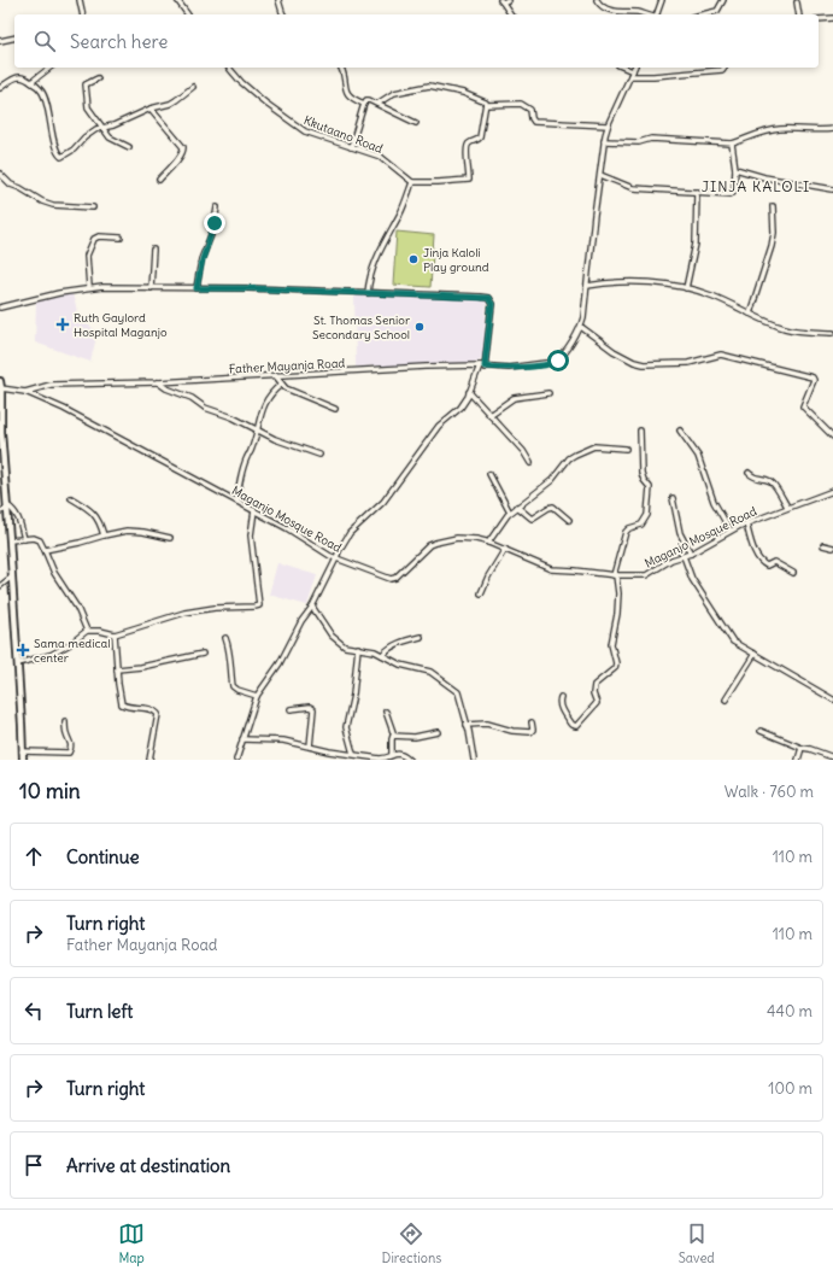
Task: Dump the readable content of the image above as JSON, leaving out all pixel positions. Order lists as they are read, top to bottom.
{
  "streets": {
    "street": ["Kkutaano Road", "Father Mayanja Road", "Maganjo Mosque Road"]
  },
  "crossings": [
    ["Father Mayanja Road", "Maganjo Mosque Road"]
  ],
  "districts": ["JINJA KALOLI"],
  "places": {
    "other": ["Jinja Kaloli Play ground", "St. Thomas Senior Secondary School"],
    "health": ["Ruth Gaylord Hospital Maganjo", "Sama medical center"]
  },
  "page": {
    "search": "Search here",
    "heading": ["10 min", "Walk · 760 m"],
    "list": [
      ["Continue", "110 m"],
      ["Turn right", "Father Mayanja Road", "110 m"],
      ["Turn left", "440 m"],
      ["Turn right", "100 m"],
      "Arrive at destination"
    ],
    "nav": ["Map", "Directions", "Saved"]
  }
}
